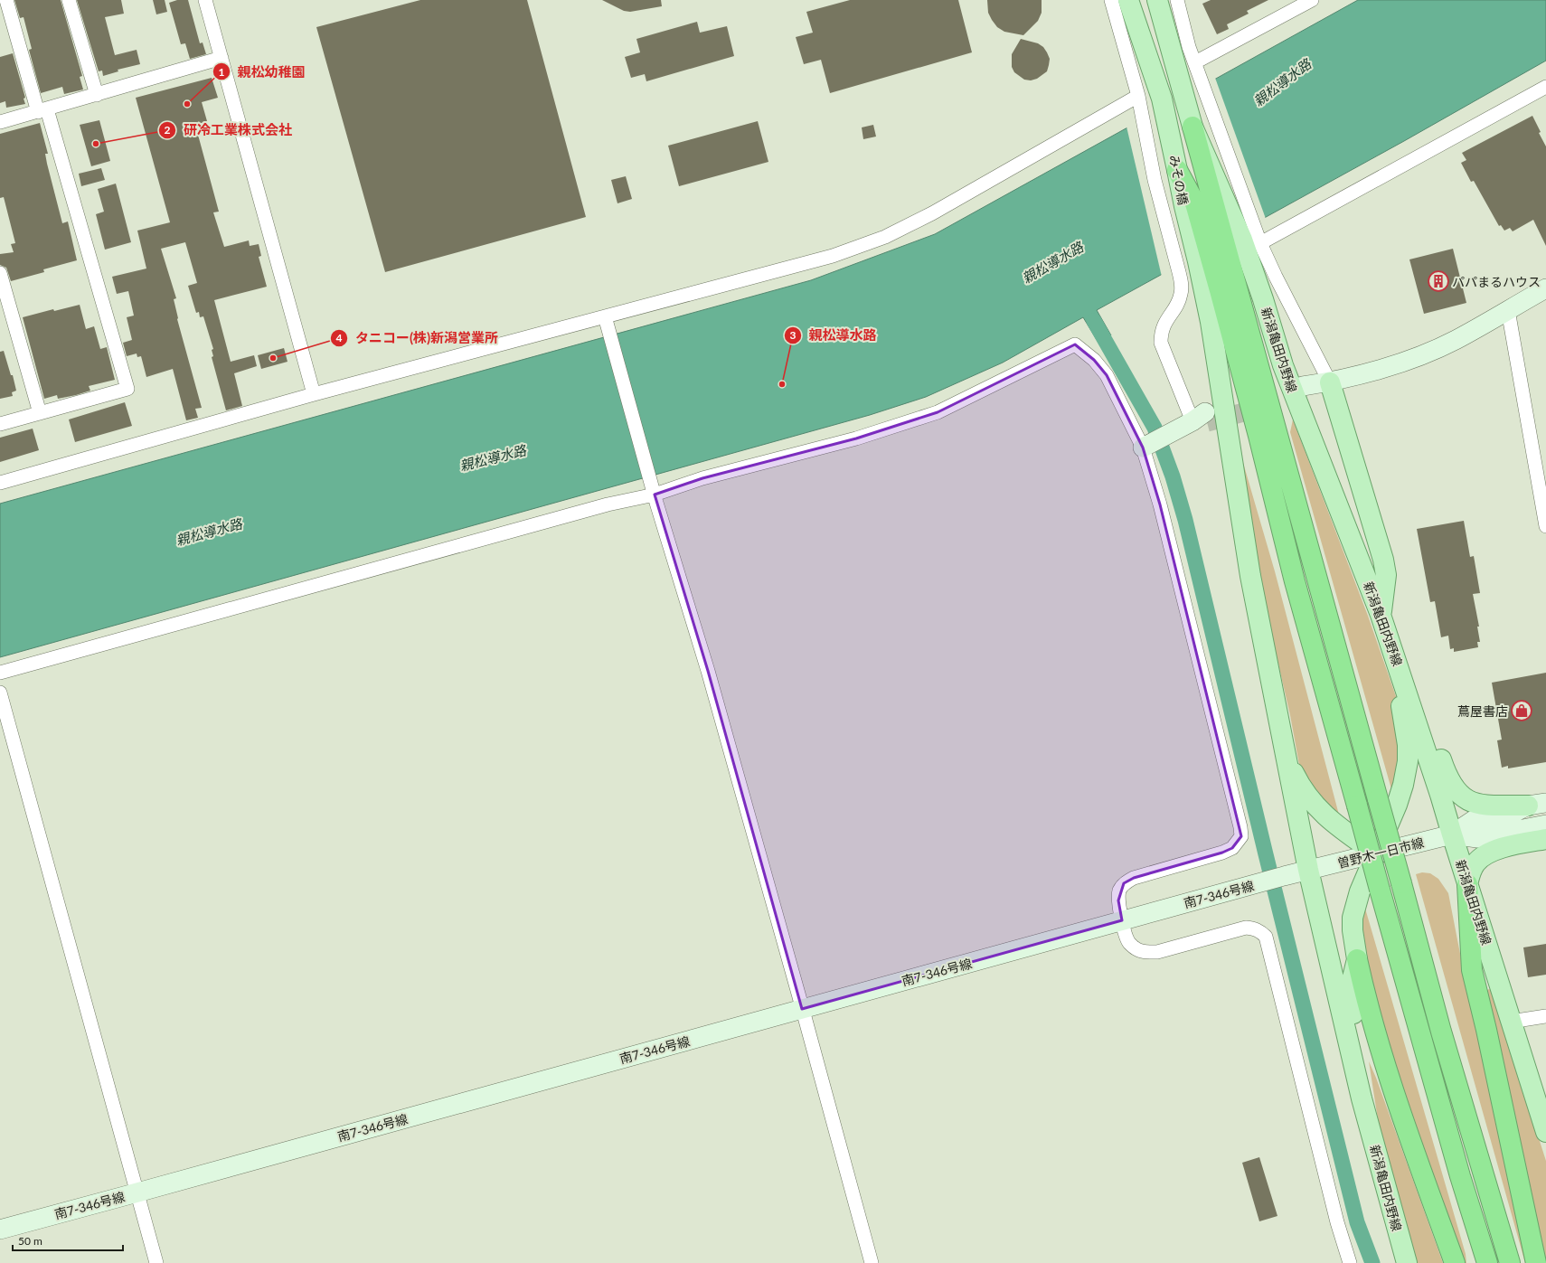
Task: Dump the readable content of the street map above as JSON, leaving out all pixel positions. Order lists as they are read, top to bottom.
{
  "streets": {
    "main road": ["みその橋", "新潟亀田内野線"],
    "street": ["曽野木一日市線", "南7-346号線"]
  },
  "crossings": [
    ["新潟亀田内野線", "曽野木一日市線"],
    ["新潟亀田内野線", "南7-346号線"],
    ["曽野木一日市線", "南7-346号線"]
  ],
  "water": ["親松導水路"],
  "places": {
    "other": [
      "親松幼稚園",
      "研冷工業株式会社",
      "タニコー(株)新潟営業所",
      "親松導水路"
    ],
    "building": ["パパまるハウス"],
    "shop": ["蔦屋書店"]
  },
  "scale_bar": "50 m"
}
